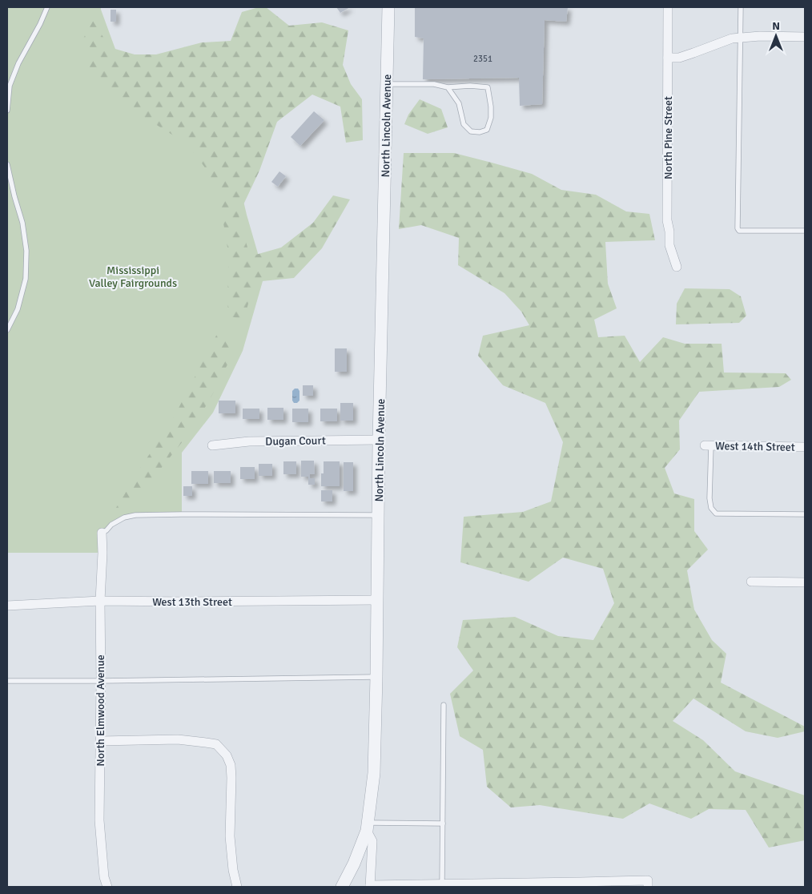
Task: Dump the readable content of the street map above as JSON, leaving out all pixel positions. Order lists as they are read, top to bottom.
{
  "streets": {
    "street": [
      "North Lincoln Avenue",
      "North Pine Street",
      "Dugan Court",
      "West 14th Street",
      "West 13th Street",
      "North Elmwood Avenue"
    ]
  },
  "crossings": [
    ["North Lincoln Avenue", "Dugan Court"],
    ["North Lincoln Avenue", "West 13th Street"],
    ["West 13th Street", "North Elmwood Avenue"]
  ],
  "parks": ["Mississippi Valley Fairgrounds"],
  "house_numbers": ["2351"],
  "north": "top"
}
